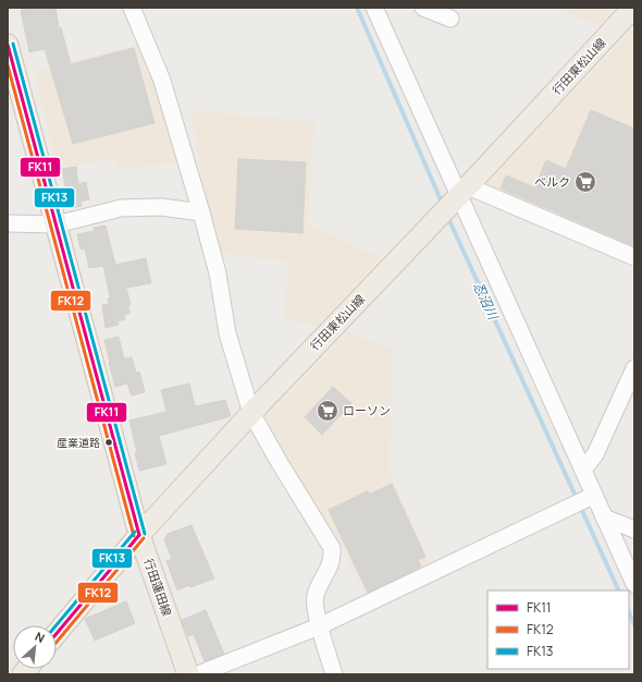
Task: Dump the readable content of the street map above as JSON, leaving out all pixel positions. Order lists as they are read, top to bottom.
{
  "streets": {
    "main road": ["行田東松山線", "行田蓮田線"]
  },
  "crossings": [
    ["行田東松山線", "行田蓮田線"]
  ],
  "water": ["忍沼川"],
  "places": {
    "supermarket": ["ベルク", "ローソン"],
    "other": ["産業道路"]
  },
  "lines": ["transit line FK13", "transit line FK11", "transit line FK12"],
  "legend": ["FK11", "FK12", "FK13"],
  "north": "top right"
}
